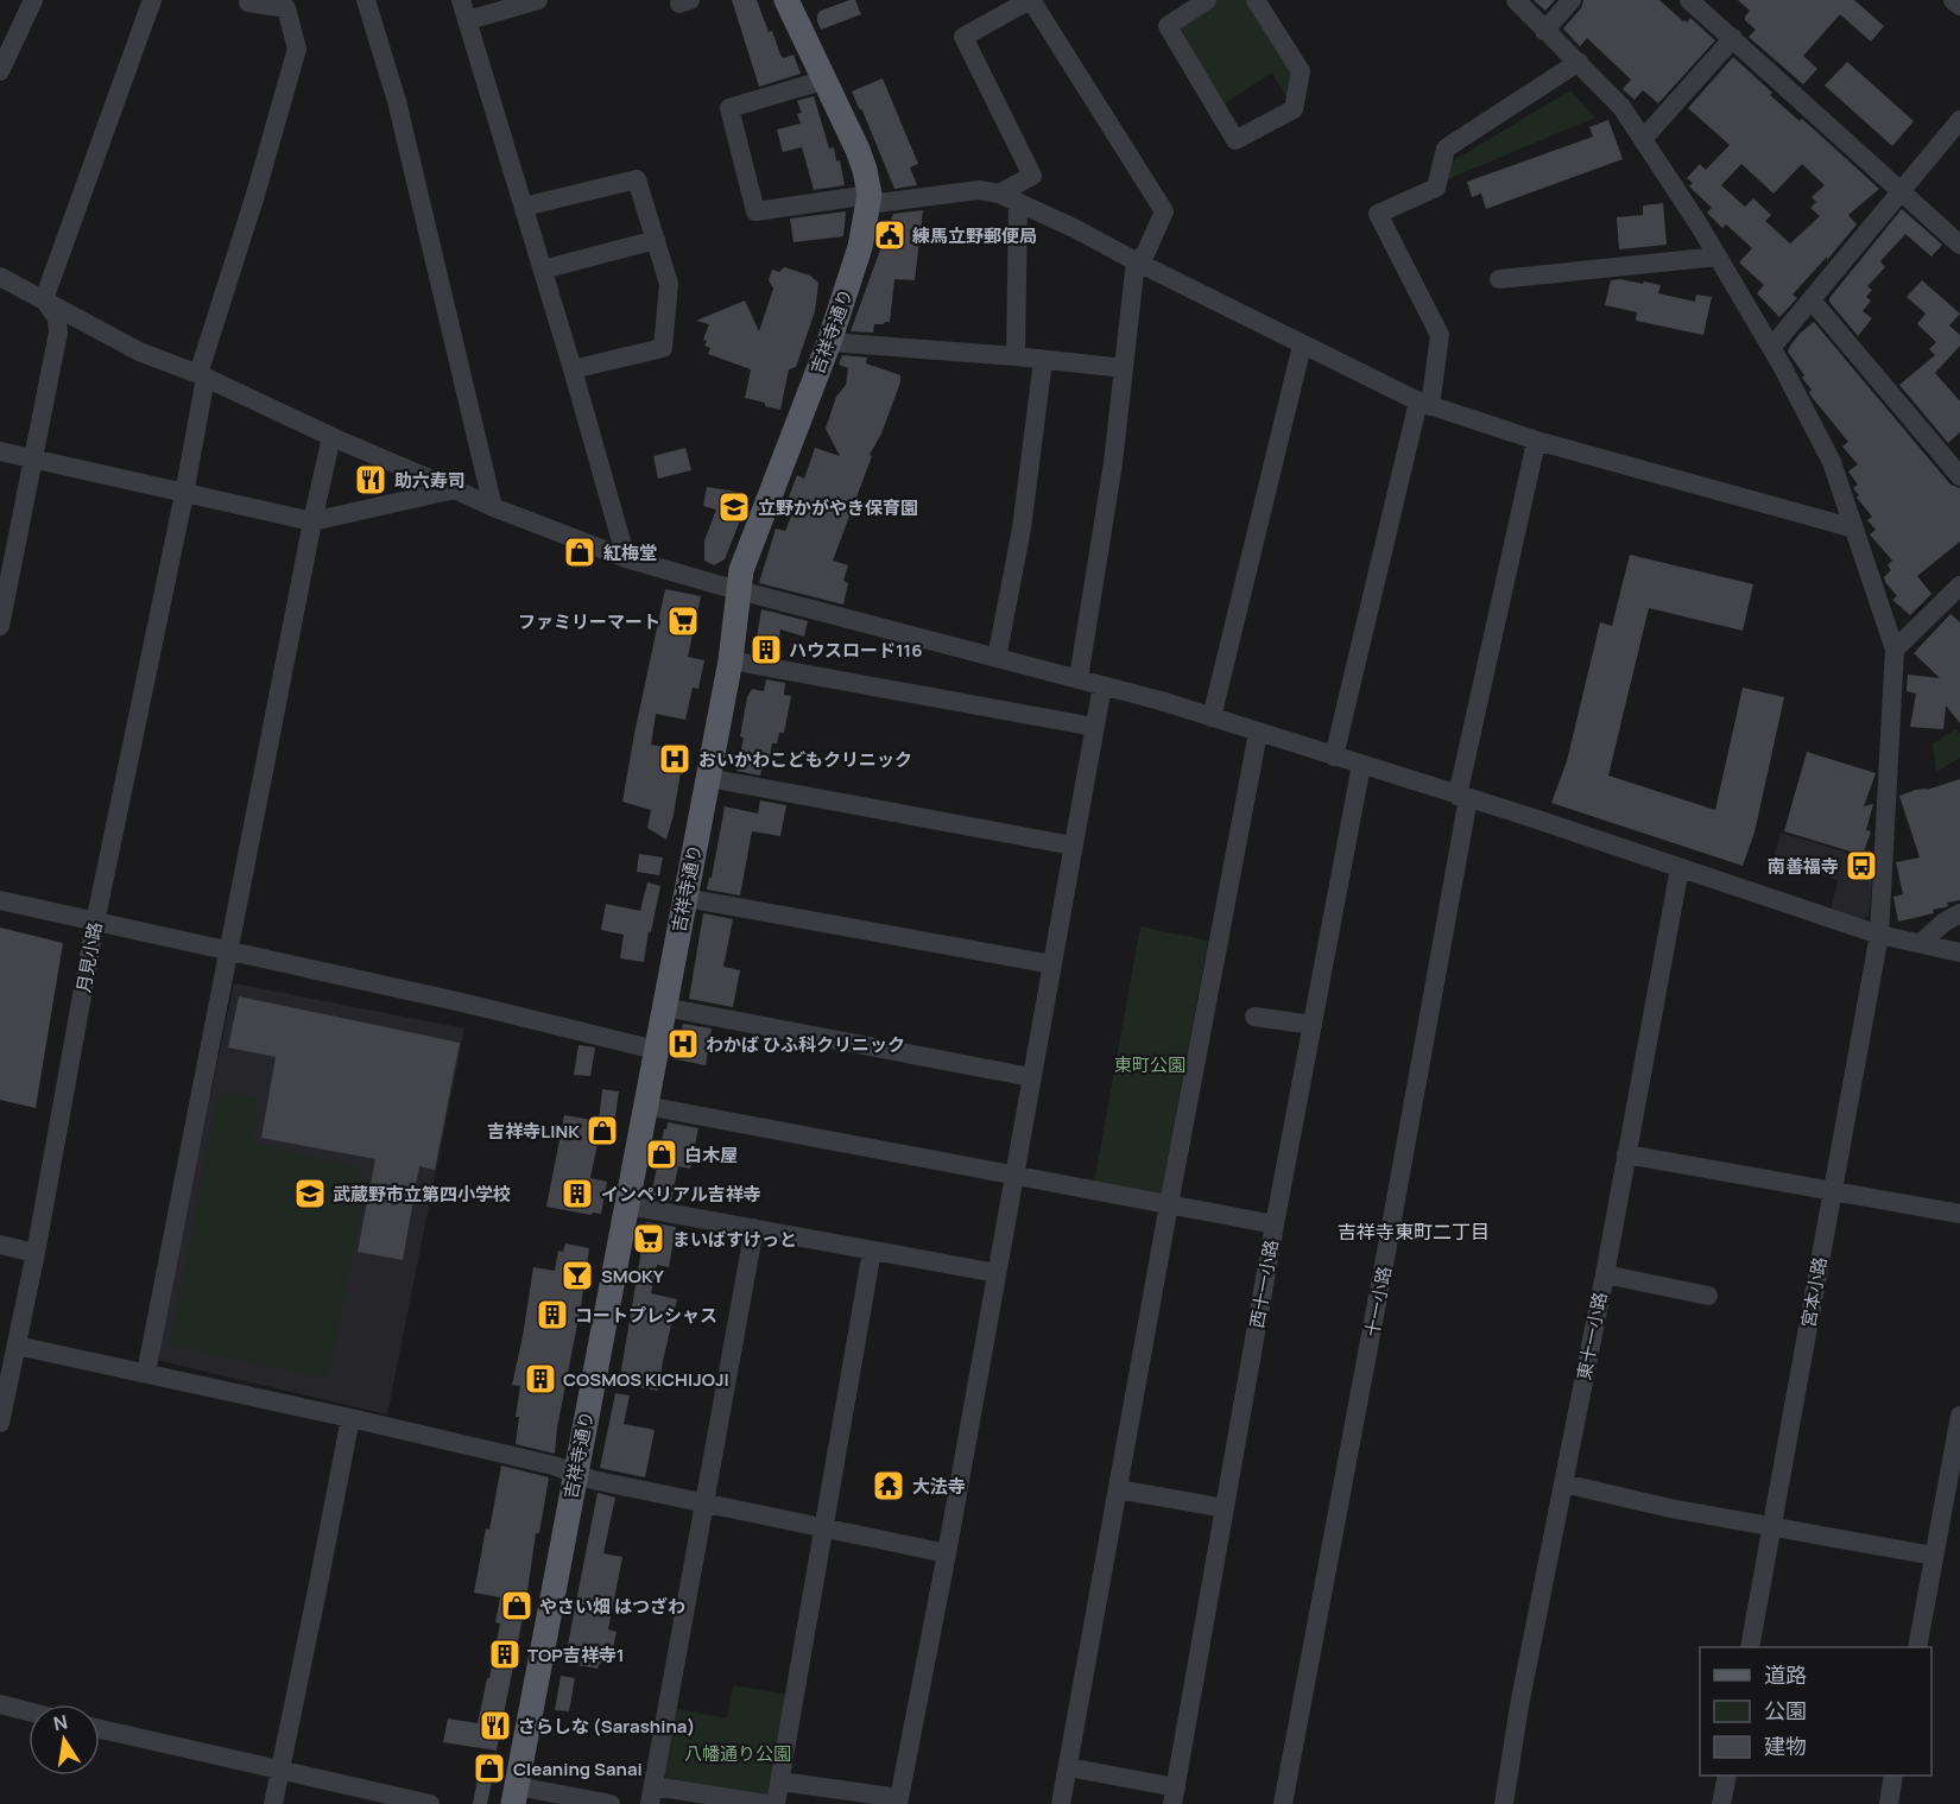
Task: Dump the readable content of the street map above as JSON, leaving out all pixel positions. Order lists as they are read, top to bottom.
{
  "streets": {
    "main road": ["吉祥寺通り"],
    "street": [
      "月見小路",
      "西十一小路",
      "宮本小路",
      "十一小路",
      "東十一小路"
    ]
  },
  "districts": ["吉祥寺東町二丁目"],
  "parks": ["東町公園", "八幡通り公園"],
  "places": {
    "public building": ["練馬立野郵便局"],
    "restaurant": ["助六寿司", "さらしな (Sarashina)"],
    "school or university": ["立野かがやき保育園", "武蔵野市立第四小学校"],
    "shop": [
      "紅梅堂",
      "吉祥寺LINK",
      "白木屋",
      "やさい畑 はつざわ",
      "Cleaning Sanai"
    ],
    "supermarket": ["ファミリーマート", "まいばすけっと"],
    "building": [
      "ハウスロード116",
      "インペリアル吉祥寺",
      "コートプレシャス",
      "COSMOS KICHIJOJI",
      "TOP吉祥寺1"
    ],
    "hospital": ["おいかわこどもクリニック", "わかば ひふ科クリニック"],
    "bus stop": ["南善福寺"],
    "bar": ["SMOKY"],
    "temple": ["大法寺"]
  },
  "legend": ["道路", "公園", "建物"],
  "north": "top"
}
